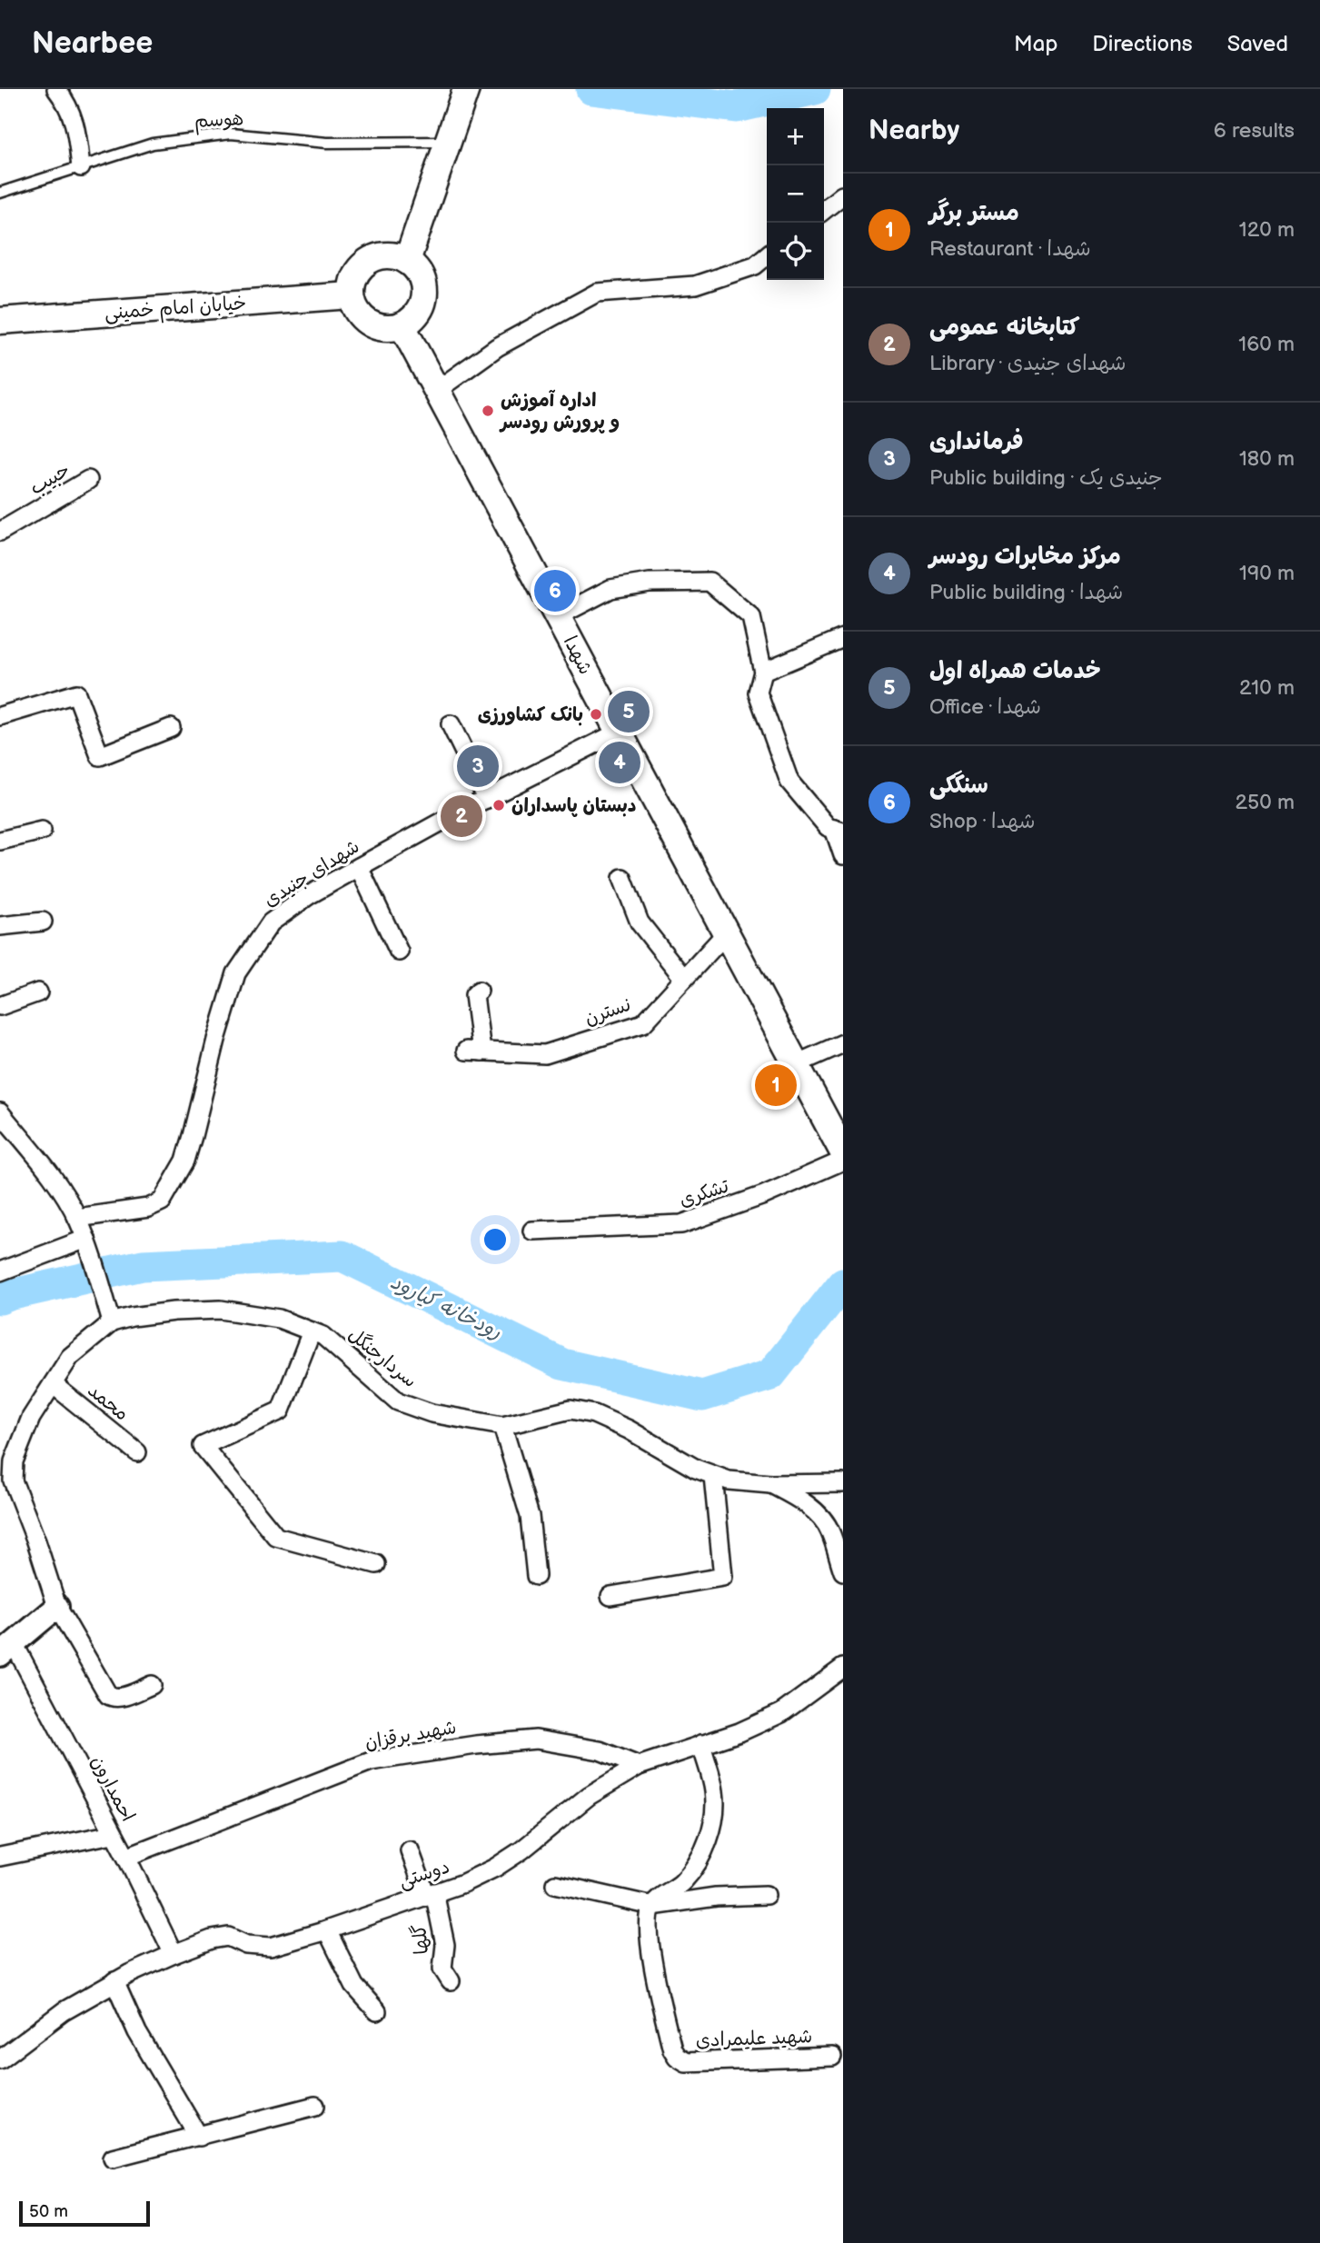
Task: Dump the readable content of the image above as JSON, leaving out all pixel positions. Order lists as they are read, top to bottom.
{
  "streets": {
    "main road": ["خیابان امام خمینی", "شهدا"],
    "street": [
      "حبیب",
      "شهدای جنیدی",
      "نسترن",
      "تشکری",
      "سردارجنگل",
      "محمد",
      "شهید برقزان",
      "احمدارون",
      "دوستی",
      "گلها",
      "شهید علیمرادی"
    ],
    "lane": ["هوسم"]
  },
  "crossings": [
    ["خیابان امام خمینی", "شهدا"],
    ["شهدا", "شهدای جنیدی"],
    ["شهدا", "نسترن"],
    ["سردارجنگل", "محمد"],
    ["شهید برقزان", "احمدارون"],
    ["شهید برقزان", "دوستی"],
    ["احمدارون", "دوستی"],
    ["دوستی", "گلها"]
  ],
  "water": ["رودخانه کیارود"],
  "places": ["اداره آموزش و پرورش رودسر", "بانک کشاورزى", "دبستان پاسداران"],
  "scale_bar": "50 m",
  "page": {
    "header": "Nearbee",
    "nav": ["Map", "Directions", "Saved"],
    "heading": ["Nearby", "6 results"],
    "map_buttons": ["+", "−"],
    "list": [
      {
        "mark": "1",
        "name": "مستر برگر",
        "note": "Restaurant · شهدا",
        "value": "120 m"
      },
      {
        "mark": "2",
        "name": "کتابخانه عمومى",
        "note": "Library · شهدای جنیدی",
        "value": "160 m"
      },
      {
        "mark": "3",
        "name": "فرماندارى",
        "note": "Public building · جنیدی یک",
        "value": "180 m"
      },
      {
        "mark": "4",
        "name": "مرکز مخابرات رودسر",
        "note": "Public building · شهدا",
        "value": "190 m"
      },
      {
        "mark": "5",
        "name": "خدمات همراه اول",
        "note": "Office · شهدا",
        "value": "210 m"
      },
      {
        "mark": "6",
        "name": "سنگکى",
        "note": "Shop · شهدا",
        "value": "250 m"
      }
    ],
    "pins": [
      "6",
      "5",
      "4",
      "3",
      "2",
      "1"
    ],
    "scale": "50 m"
  }
}
